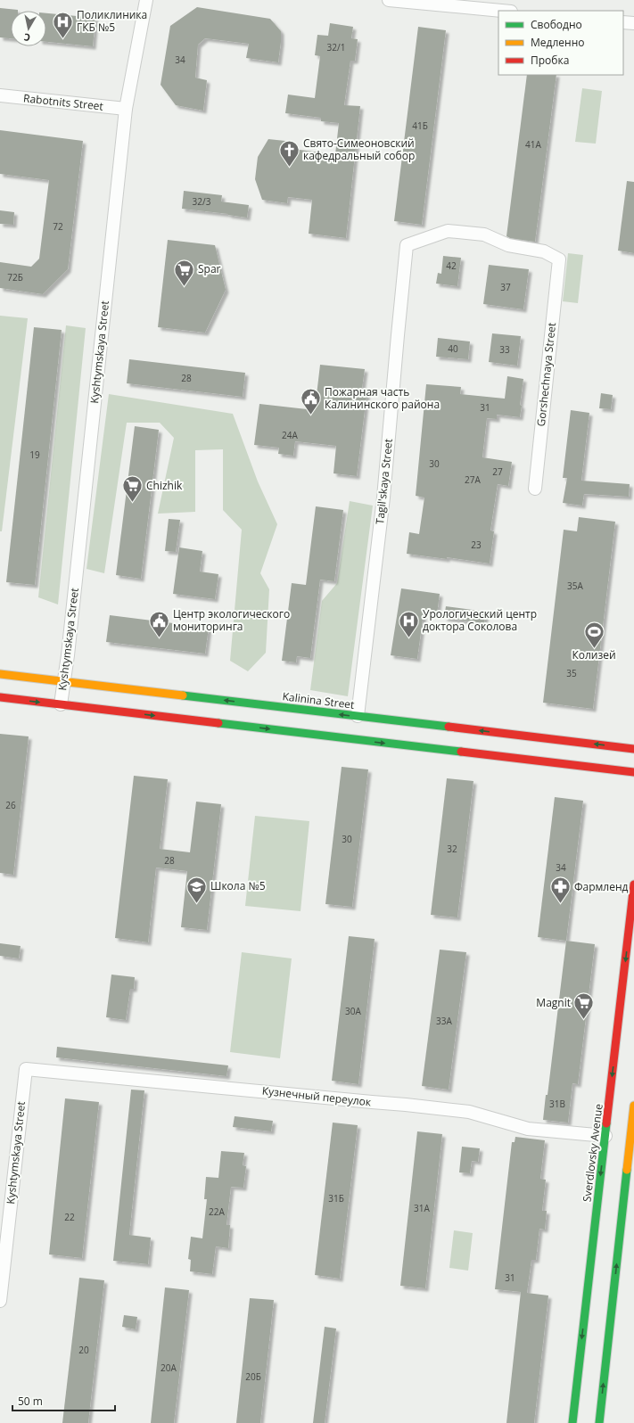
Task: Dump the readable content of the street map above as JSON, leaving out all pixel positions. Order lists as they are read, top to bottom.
{
  "streets": {
    "main road": ["Kalinina Street", "Sverdlovsky Avenue"],
    "street": [
      "Rabotnits Street",
      "Kyshtymskaya Street",
      "Gorshechnaya Street",
      "Tagil'skaya Street",
      "Кузнечный переулок"
    ]
  },
  "crossings": [
    ["Rabotnits Street", "Kyshtymskaya Street"],
    ["Kyshtymskaya Street", "Kalinina Street"],
    ["Kyshtymskaya Street", "Кузнечный переулок"],
    ["Gorshechnaya Street", "Tagil'skaya Street"],
    ["Tagil'skaya Street", "Kalinina Street"],
    ["Кузнечный переулок", "Sverdlovsky Avenue"]
  ],
  "places": {
    "hospital": ["Поликлиника ГКБ №5", "Урологический центр доктора Соколова"],
    "church": ["Свято-Симеоновский кафедральный собор"],
    "supermarket": ["Spar", "Chizhik", "Magnit"],
    "public building": ["Пожарная часть Калининского района", "Центр экологического мониторинга"],
    "sports": ["Колизей"],
    "school or university": ["Школа №5"],
    "pharmacy": ["Фармленд"]
  },
  "house_numbers": [
    "32/1",
    "34",
    "41Б",
    "41А",
    "32/3",
    "72",
    "42",
    "72Б",
    "37",
    "40",
    "33",
    "28",
    "31",
    "24А",
    "19",
    "30",
    "27",
    "27А",
    "23",
    "35А",
    "35",
    "26",
    "30",
    "32",
    "28",
    "34",
    "30А",
    "33А",
    "31В",
    "31Б",
    "31А",
    "22А",
    "22",
    "31",
    "20",
    "20А",
    "20Б"
  ],
  "legend": ["Свободно", "Медленно", "Пробка"],
  "scale_bar": "50 m",
  "north": "bottom"
}
